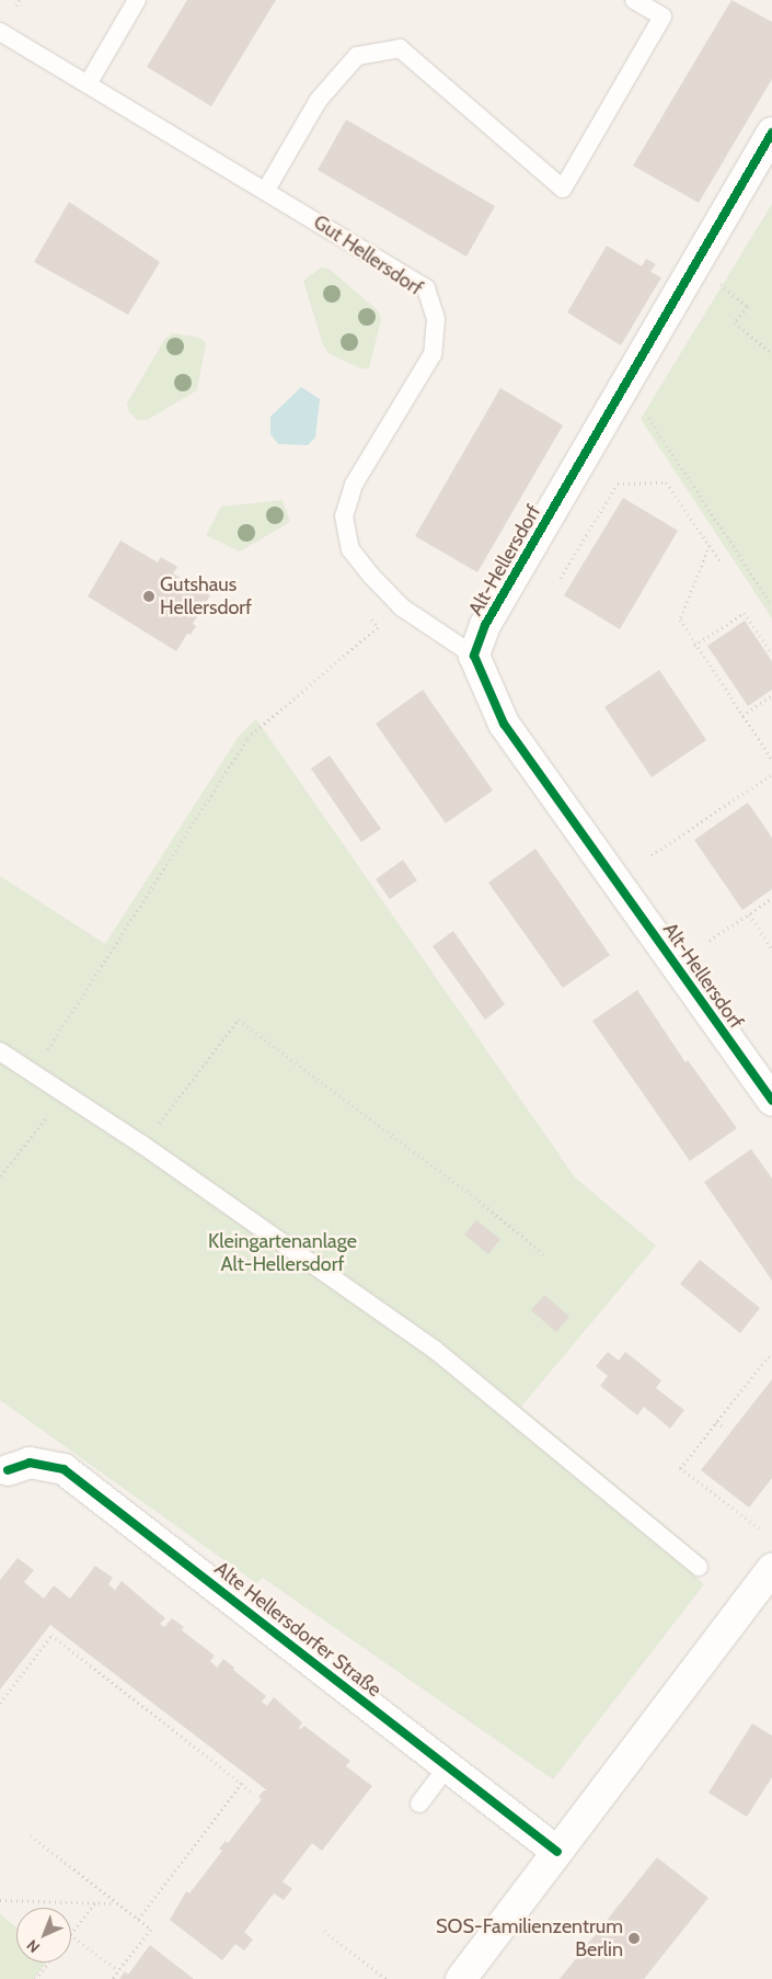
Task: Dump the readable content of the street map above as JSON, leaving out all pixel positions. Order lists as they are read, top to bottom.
{
  "streets": {
    "street": ["Alt-Hellersdorf", "Alte Hellersdorfer Straße"],
    "lane": ["Gut Hellersdorf"]
  },
  "crossings": [
    ["Gut Hellersdorf", "Alt-Hellersdorf"]
  ],
  "parks": ["Kleingartenanlage Alt-Hellersdorf"],
  "places": ["Gutshaus Hellersdorf", "SOS-Familienzentrum Berlin"],
  "north": "bottom left"
}
